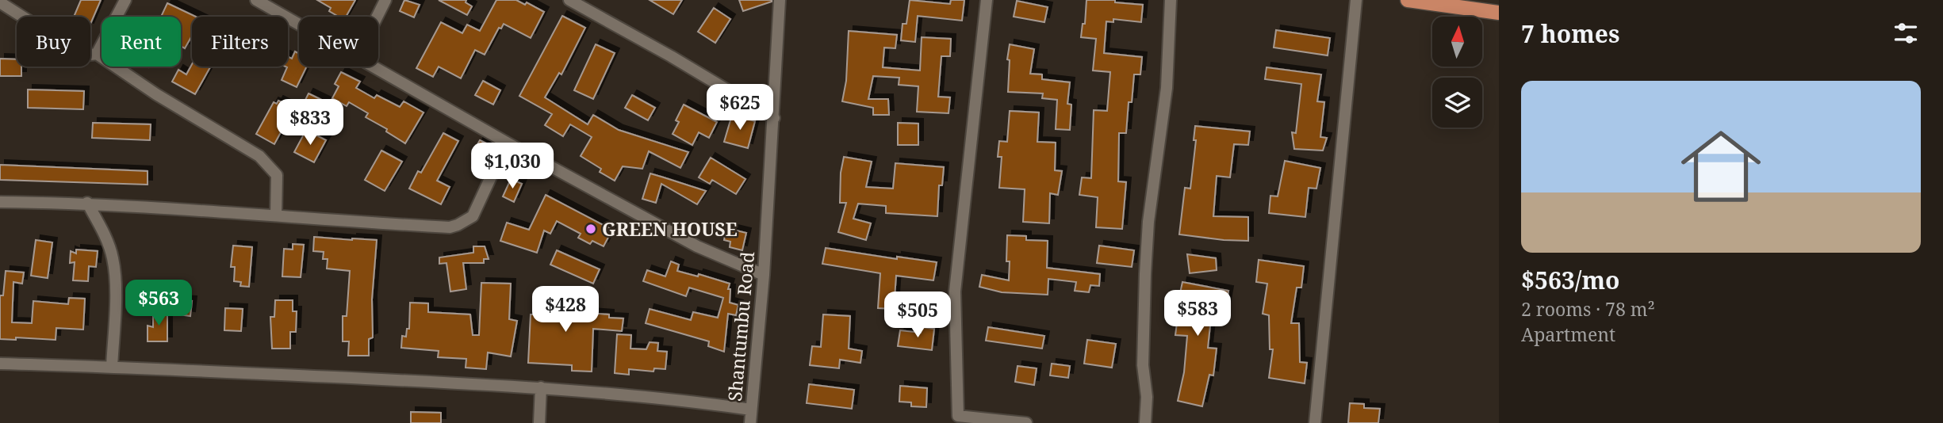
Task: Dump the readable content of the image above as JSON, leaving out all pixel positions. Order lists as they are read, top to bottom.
{
  "streets": {
    "street": ["Shantumbu Road"]
  },
  "places": ["GREEN HOUSE"],
  "north": "top",
  "page": {
    "heading": "7 homes",
    "chip": [
      "Buy",
      "Rent",
      "Filters",
      "New"
    ],
    "list": [
      {
        "name": "$563/mo",
        "note": "2 rooms · 78 m² · Apartment"
      }
    ],
    "price": [
      "$625",
      "$833",
      "$1,030",
      "$563",
      "$428",
      "$583",
      "$505"
    ]
  }
}
